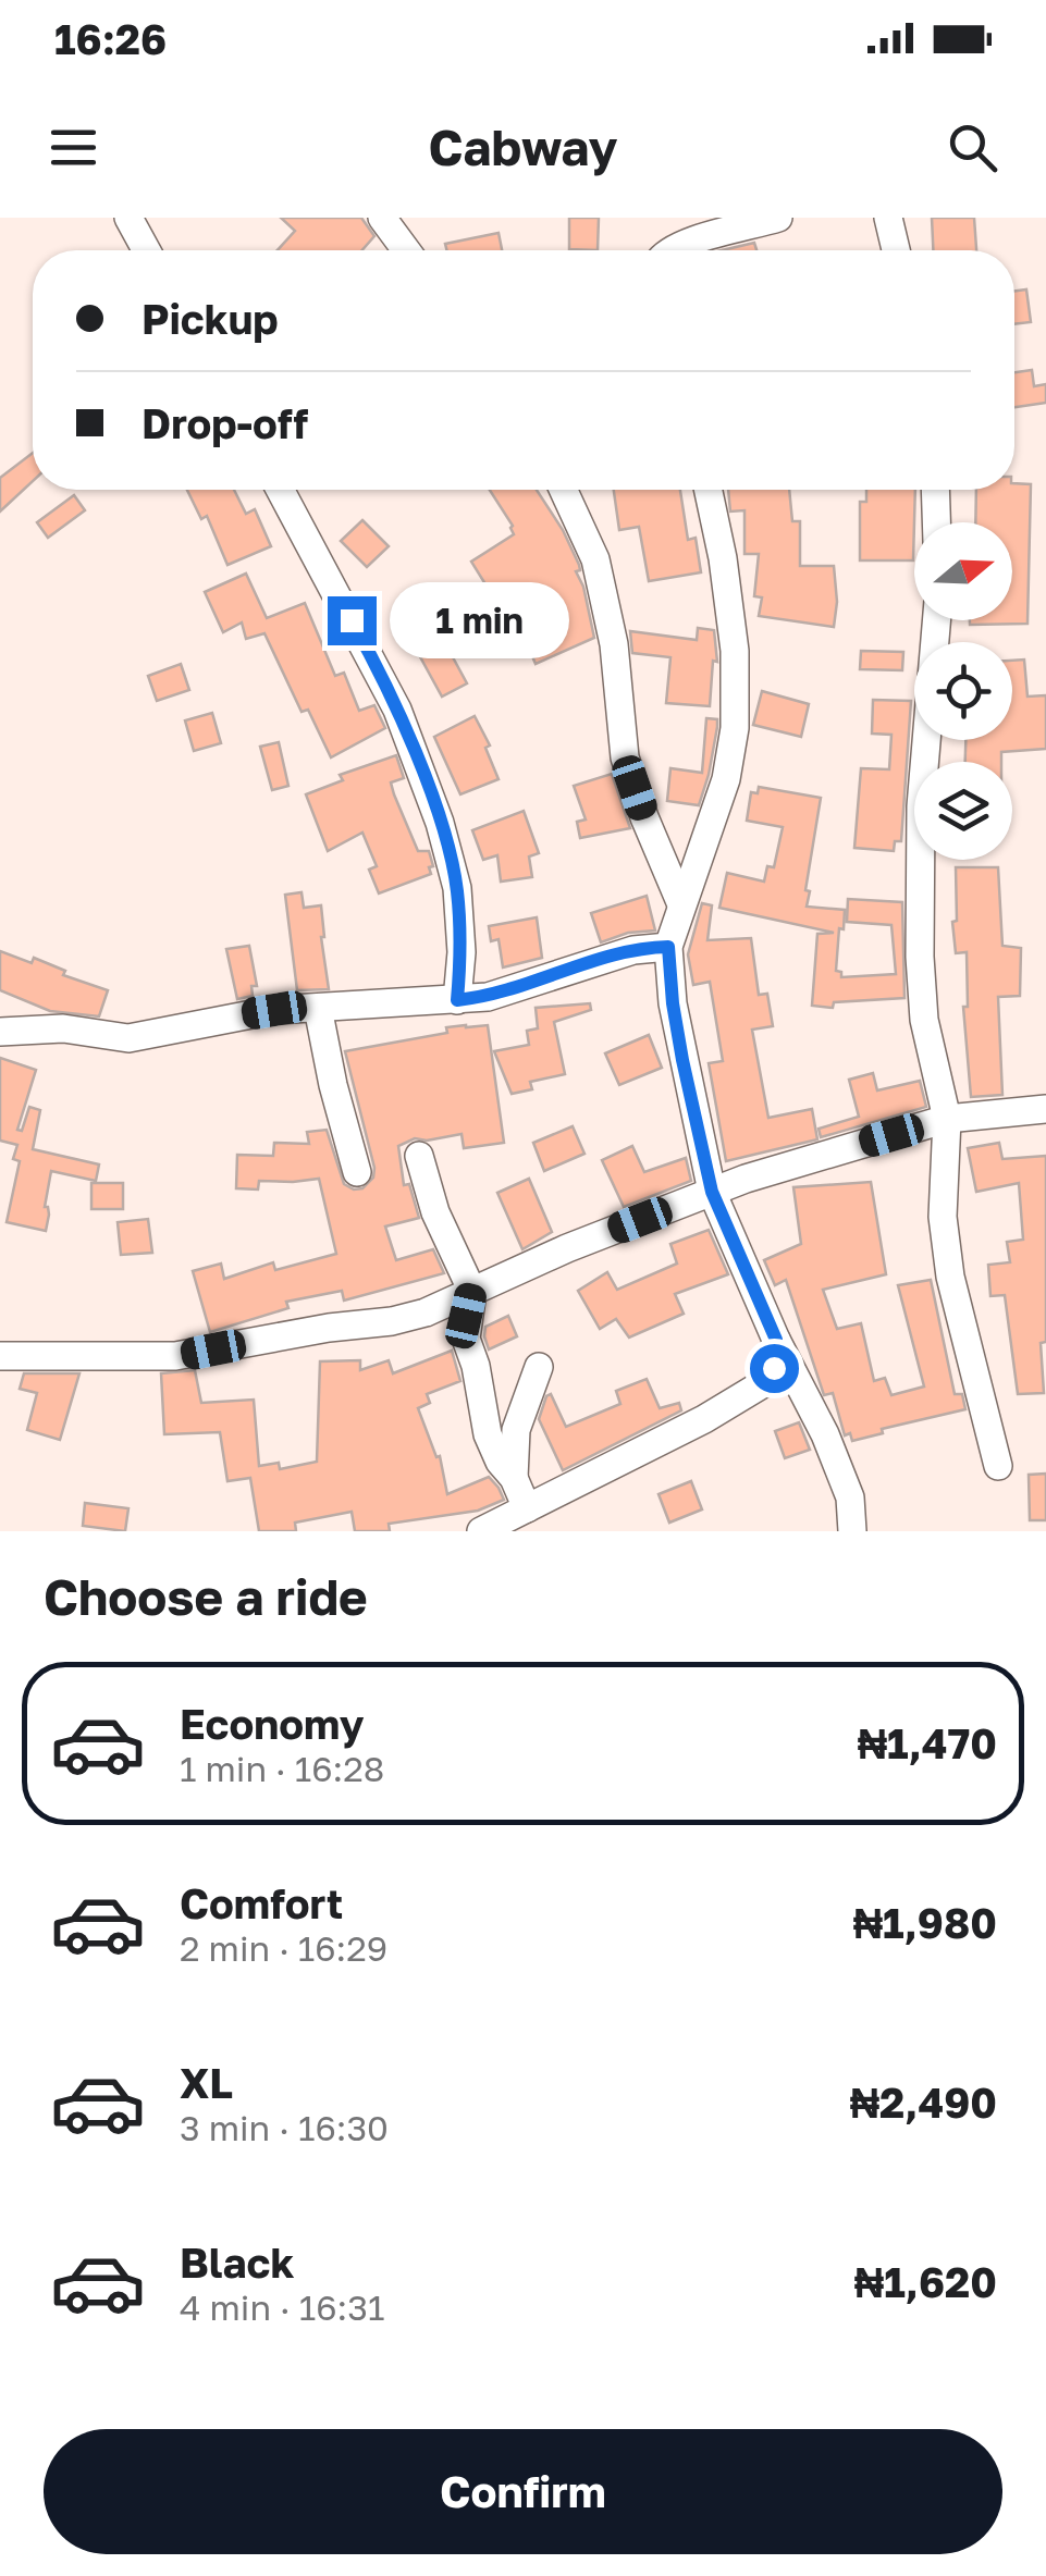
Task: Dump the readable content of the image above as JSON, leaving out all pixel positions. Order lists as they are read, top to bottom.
{
  "north": "right",
  "page": {
    "status": "16:26",
    "header": "Cabway",
    "banner": ["Pickup", "Drop-off"],
    "bubble": "1 min",
    "heading": "Choose a ride",
    "list": [
      {
        "name": "Economy",
        "note": "1 min · 16:28",
        "value": "₦1,470"
      },
      {
        "name": "Comfort",
        "note": "2 min · 16:29",
        "value": "₦1,980"
      },
      {
        "name": "XL",
        "note": "3 min · 16:30",
        "value": "₦2,490"
      },
      {
        "name": "Black",
        "note": "4 min · 16:31",
        "value": "₦1,620"
      }
    ],
    "buttons": "Confirm"
  }
}
